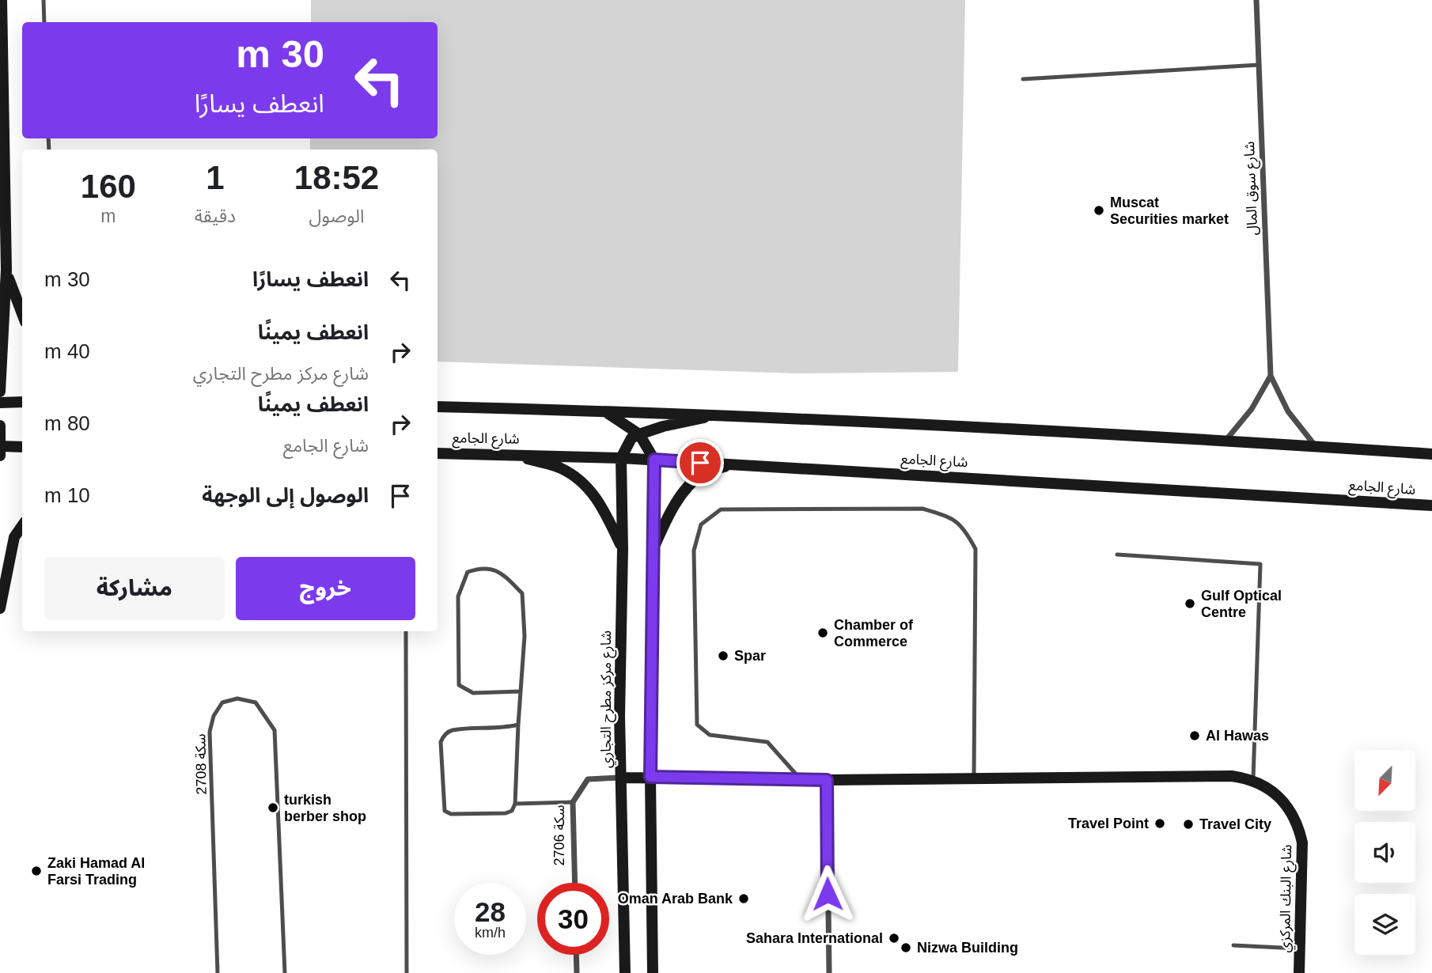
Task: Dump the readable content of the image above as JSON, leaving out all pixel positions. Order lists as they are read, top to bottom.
{
  "streets": {
    "main road": ["شارع الجامع", "شارع مركز مطرح التجاري", "شارع البنك المركزي"],
    "street": ["شارع سوق المال", "سكة 2706"],
    "lane": ["سكة 2708"]
  },
  "crossings": [
    ["شارع الجامع", "شارع مركز مطرح التجاري"],
    ["شارع مركز مطرح التجاري", "سكة 2706"]
  ],
  "places": [
    "Muscat Securities market",
    "Gulf Optical Centre",
    "Chamber of Commerce",
    "Spar",
    "Al Hawas",
    "turkish berber shop",
    "Travel Point",
    "Travel City",
    "Zaki Hamad Al Farsi Trading",
    "Oman Arab Bank",
    "Sahara International",
    "Nizwa Building"
  ],
  "north": "bottom left",
  "page": {
    "turn": ["30 m", "انعطف يسارًا"],
    "eta": [
      "18:52",
      "الوصول",
      "1",
      "دقيقة",
      "160",
      "m"
    ],
    "list": [
      {
        "name": "انعطف يسارًا",
        "value": "30 m"
      },
      {
        "name": "انعطف يمينًا",
        "note": "شارع مركز مطرح التجاري",
        "value": "40 m"
      },
      {
        "name": "انعطف يمينًا",
        "note": "شارع الجامع",
        "value": "80 m"
      },
      {
        "name": "الوصول إلى الوجهة",
        "value": "10 m"
      }
    ],
    "buttons": ["خروج", "مشاركة"],
    "speed": "28 km/h",
    "limit": "30"
  }
}
